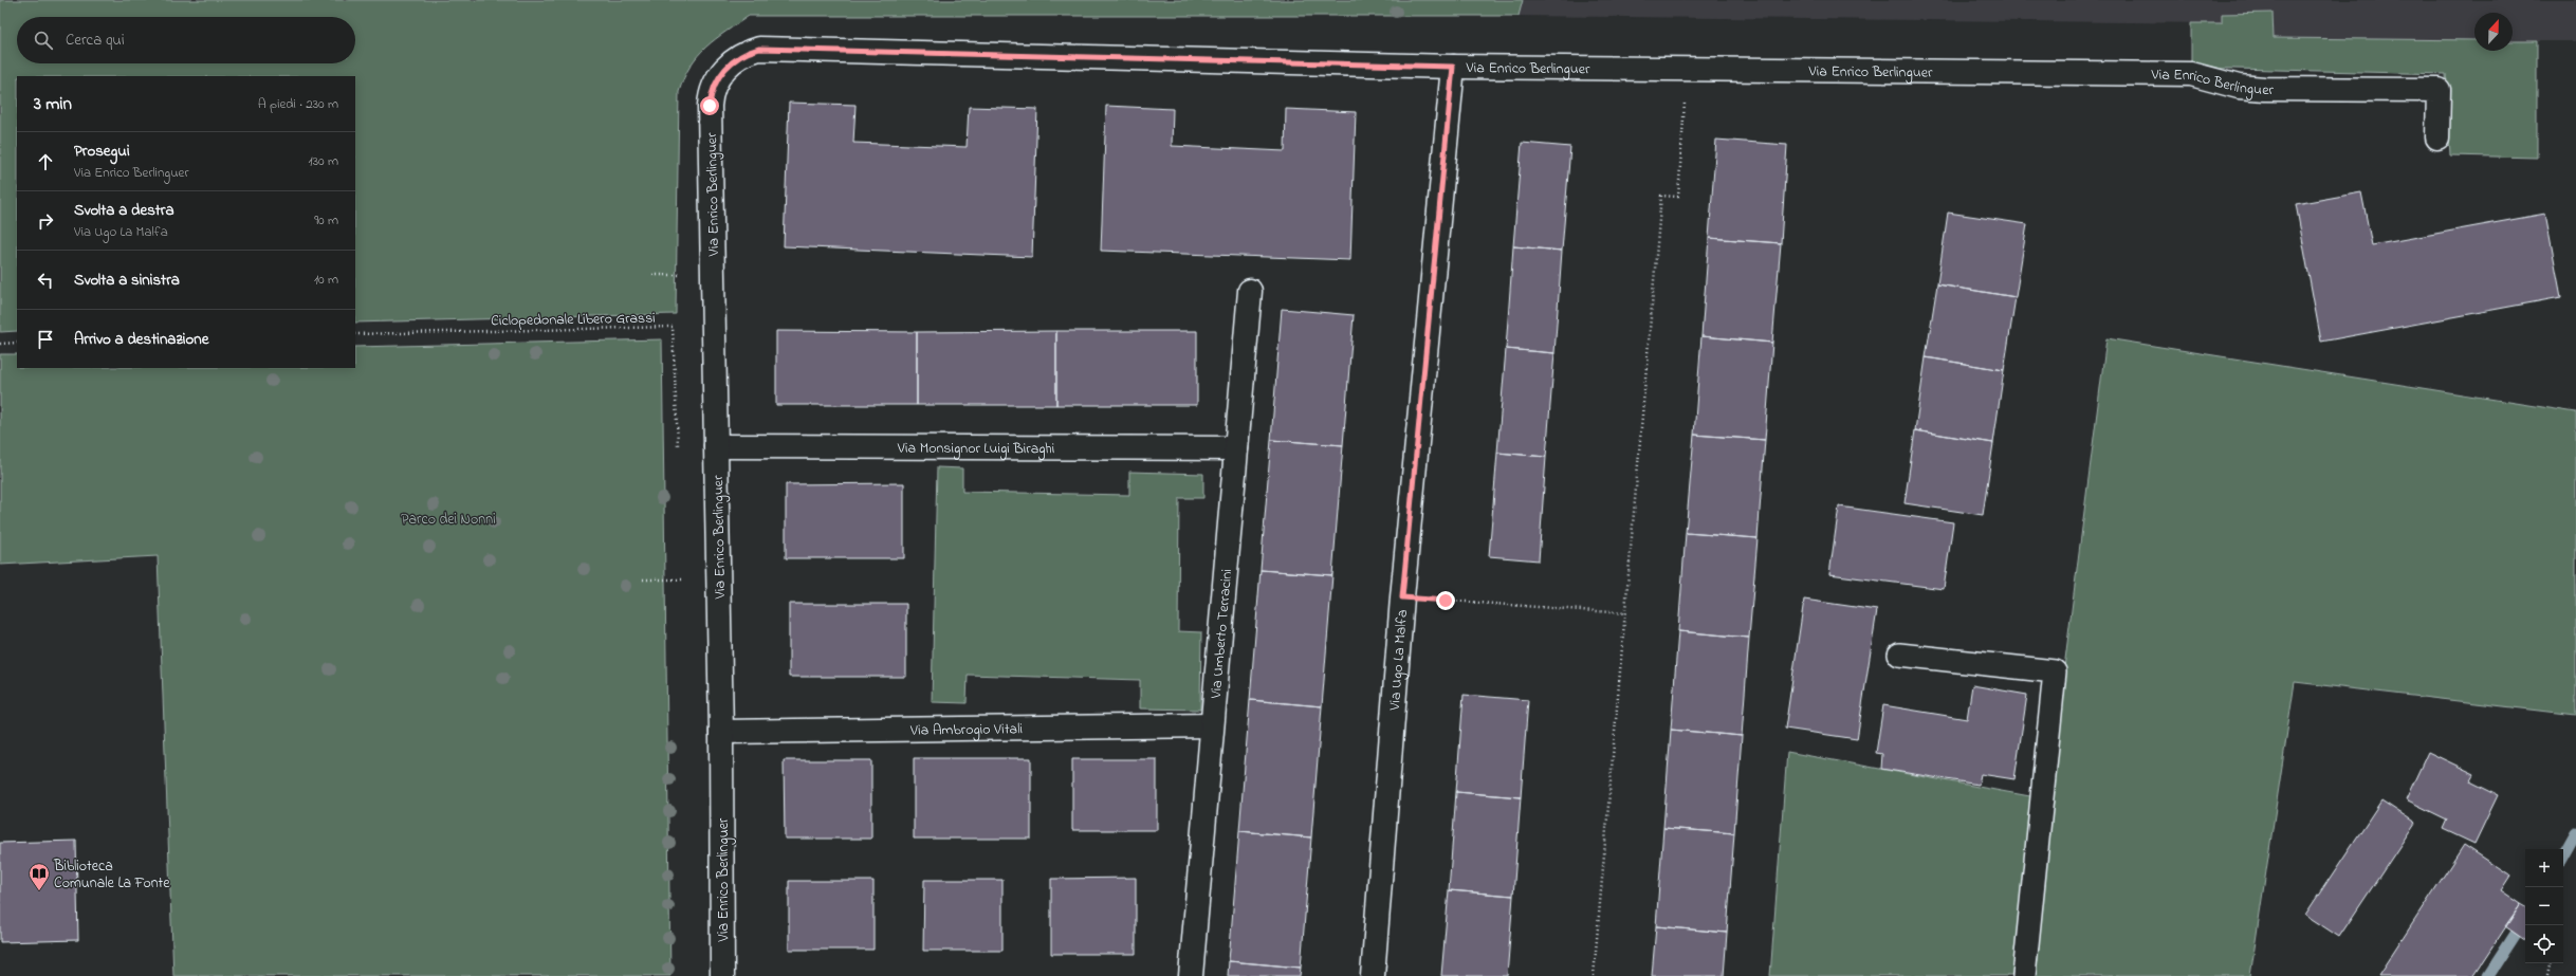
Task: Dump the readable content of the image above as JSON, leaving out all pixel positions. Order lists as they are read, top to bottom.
{
  "streets": {
    "street": [
      "Via Enrico Berlinguer",
      "Via Monsignor Luigi Biraghi",
      "Via Umberto Terracini",
      "Via Ugo La Malfa",
      "Via Ambrogio Vitali"
    ],
    "path": ["Ciclopedonale Libero Grassi"]
  },
  "crossings": [
    ["Via Enrico Berlinguer", "Via Monsignor Luigi Biraghi"],
    ["Via Enrico Berlinguer", "Via Ugo La Malfa"],
    ["Via Enrico Berlinguer", "Via Ambrogio Vitali"],
    ["Via Monsignor Luigi Biraghi", "Via Umberto Terracini"],
    ["Via Umberto Terracini", "Via Ambrogio Vitali"]
  ],
  "parks": ["Parco dei Nonni"],
  "places": {
    "library": ["Biblioteca Comunale La Fonte"]
  },
  "north": "top",
  "page": {
    "search": "Cerca qui",
    "heading": ["3 min", "A piedi · 230 m"],
    "list": [
      ["Prosegui", "Via Enrico Berlinguer", "130 m"],
      ["Svolta a destra", "Via Ugo La Malfa", "90 m"],
      ["Svolta a sinistra", "10 m"],
      "Arrivo a destinazione"
    ],
    "map_buttons": ["+", "−"]
  }
}
